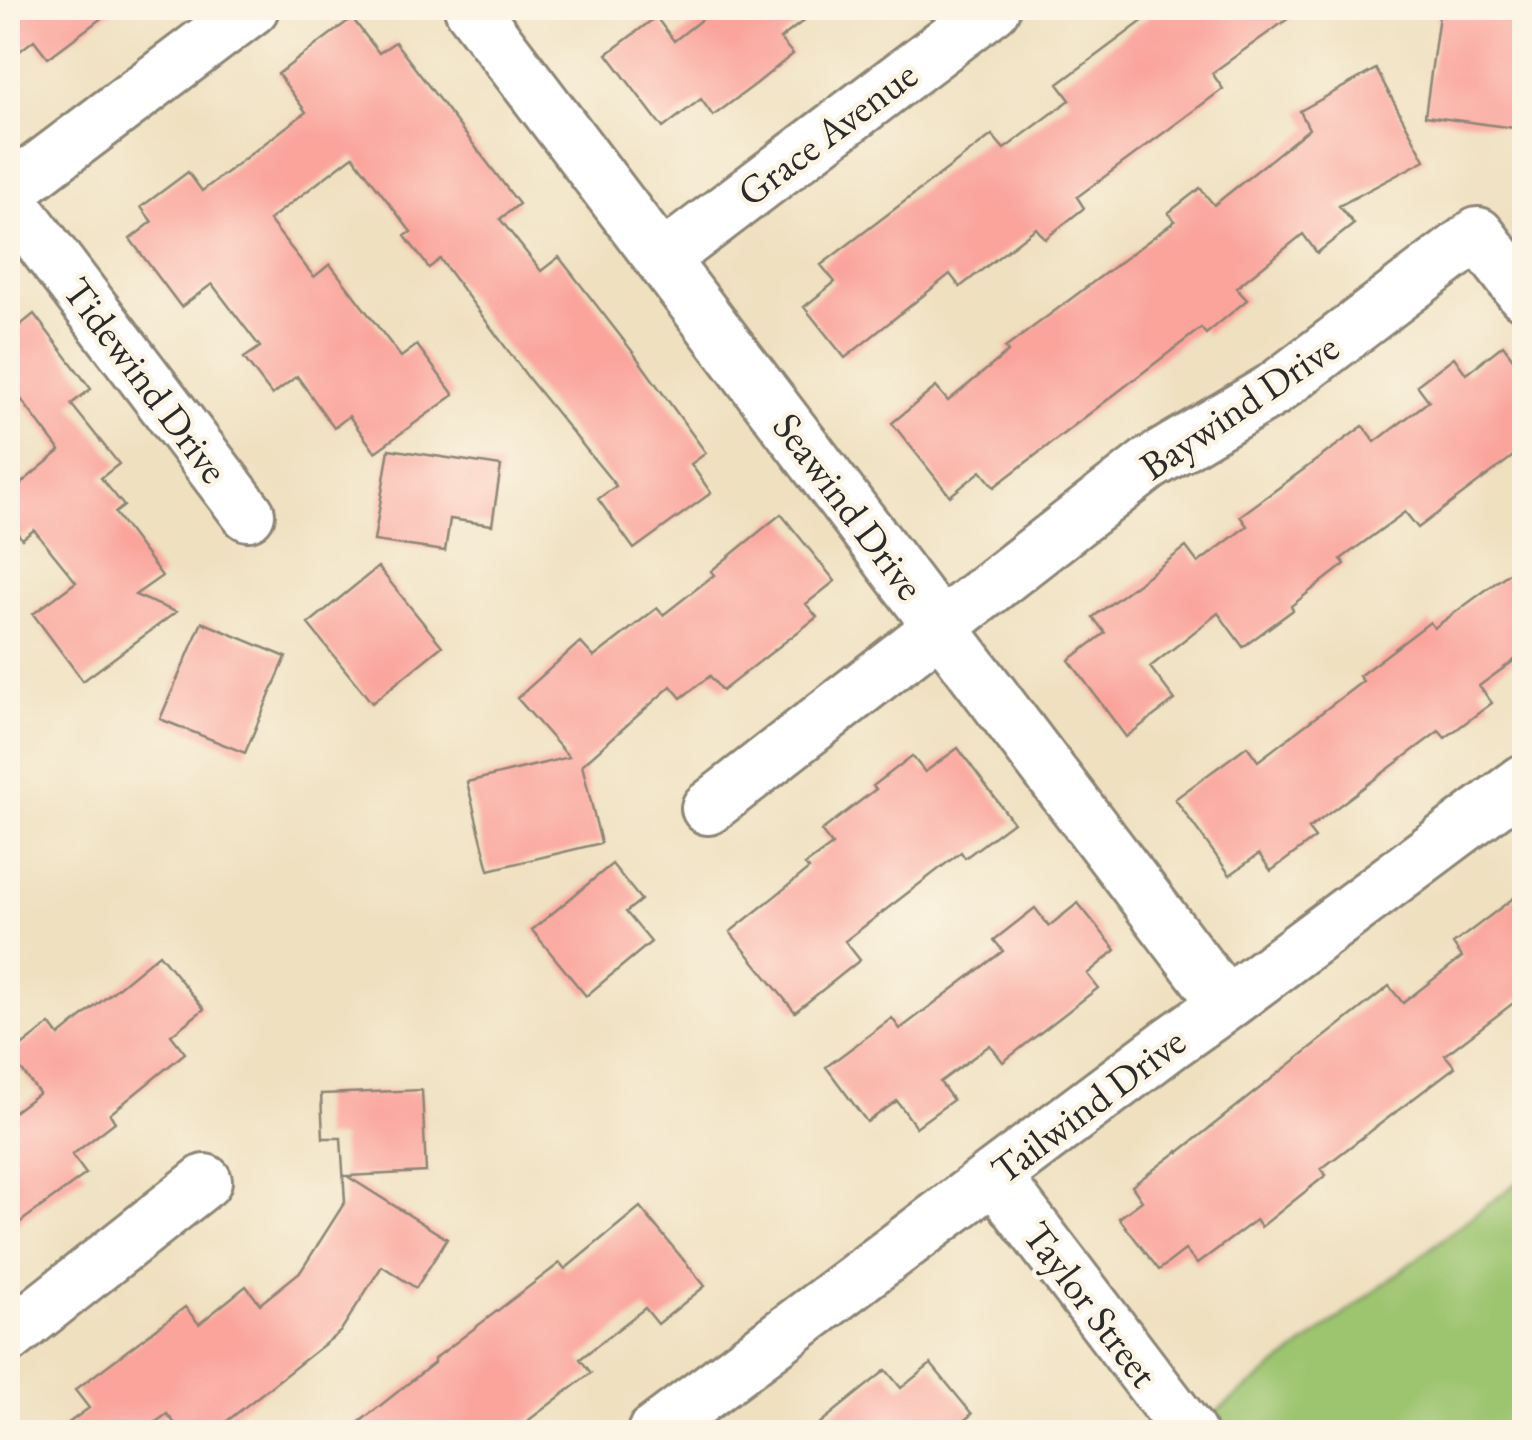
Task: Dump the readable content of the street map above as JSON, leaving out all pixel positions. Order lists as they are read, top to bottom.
{
  "streets": {
    "street": [
      "Grace Avenue",
      "Tidewind Drive",
      "Baywind Drive",
      "Seawind Drive",
      "Tailwind Drive",
      "Taylor Street"
    ]
  },
  "crossings": [
    ["Grace Avenue", "Seawind Drive"],
    ["Baywind Drive", "Seawind Drive"],
    ["Seawind Drive", "Tailwind Drive"],
    ["Tailwind Drive", "Taylor Street"]
  ]
}
